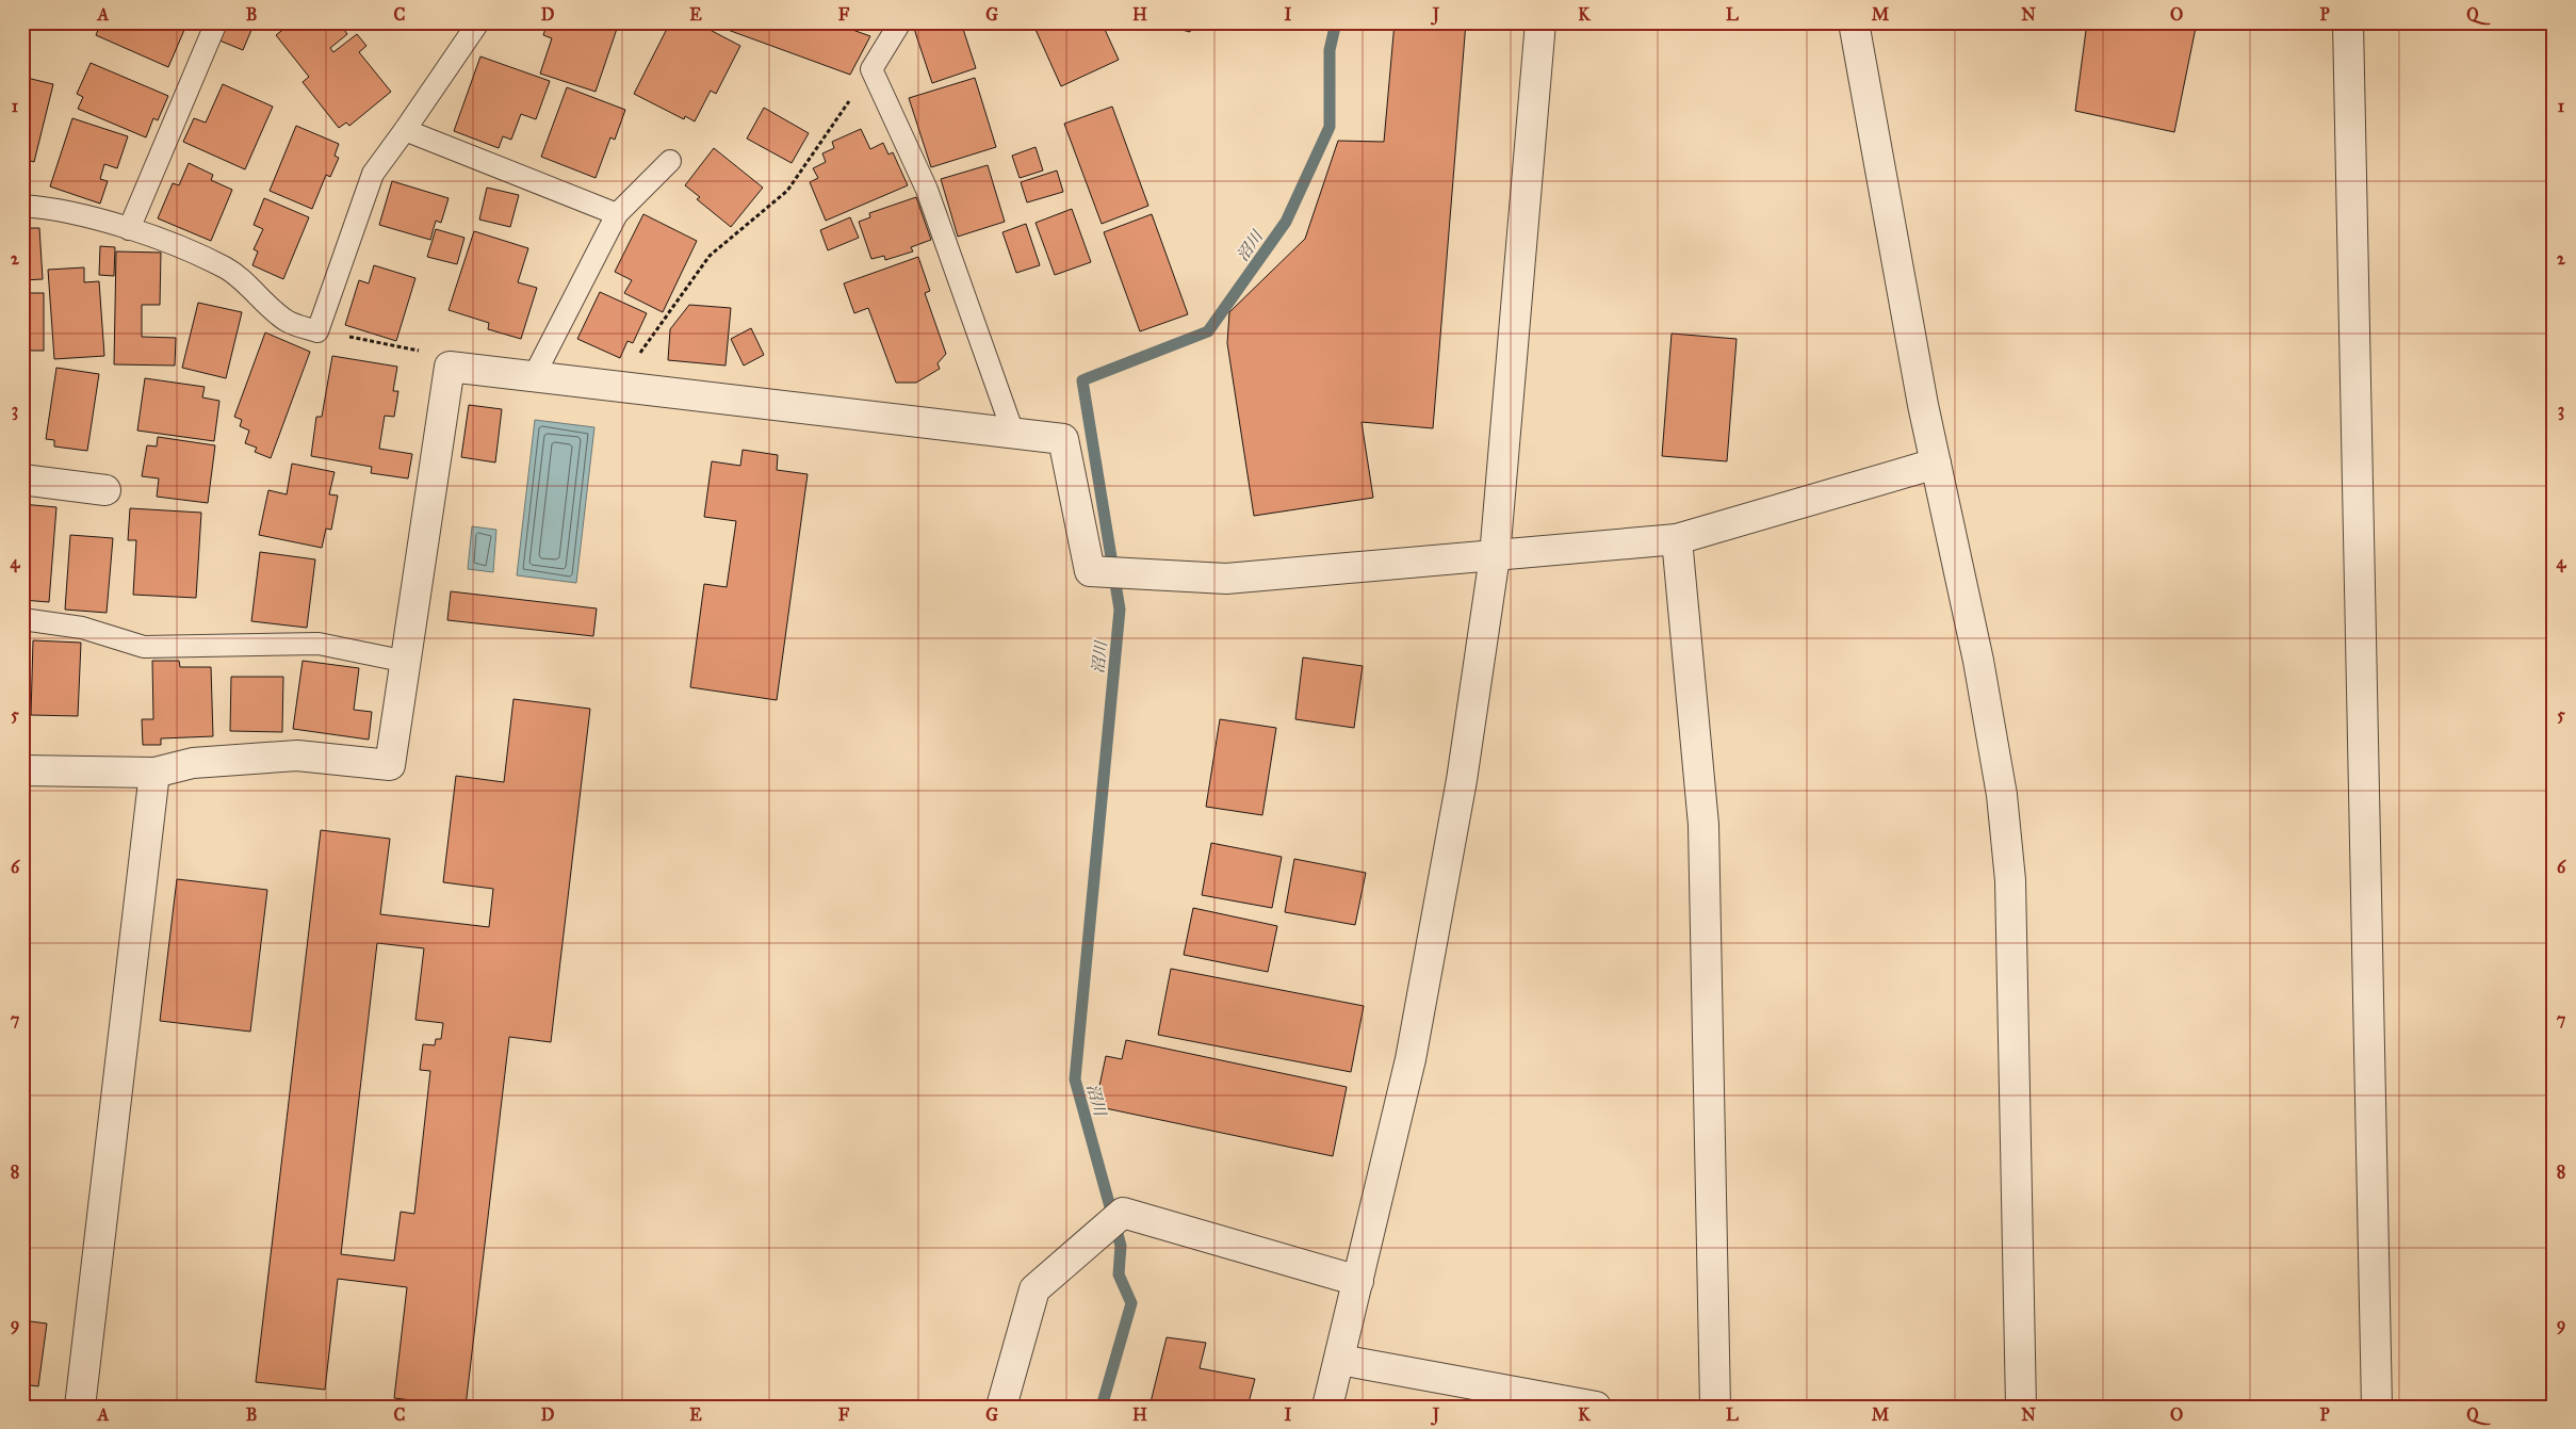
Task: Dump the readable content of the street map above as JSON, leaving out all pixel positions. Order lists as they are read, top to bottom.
{
  "water": ["沼川"],
  "grid": {
    "columns": [
      "A",
      "B",
      "C",
      "D",
      "E",
      "F",
      "G",
      "H",
      "I",
      "J",
      "K",
      "L",
      "M",
      "N",
      "O",
      "P",
      "Q"
    ],
    "rows": [
      "1",
      "2",
      "3",
      "4",
      "5",
      "6",
      "7",
      "8",
      "9"
    ]
  }
}
